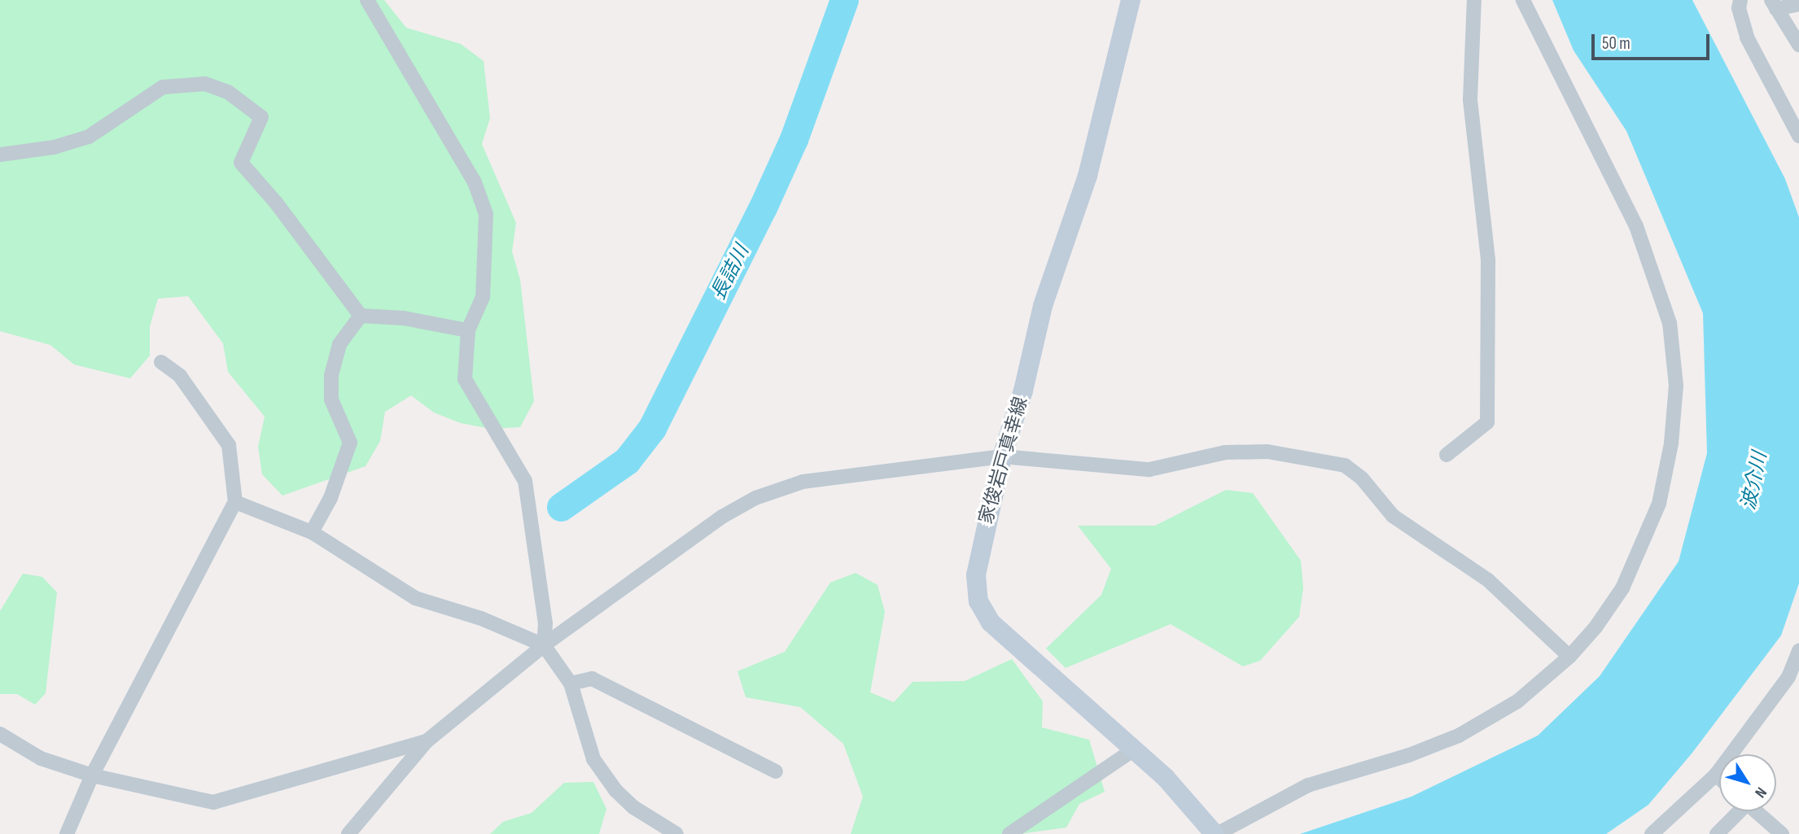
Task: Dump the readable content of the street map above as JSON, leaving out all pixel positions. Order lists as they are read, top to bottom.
{
  "streets": {
    "main road": ["家俊岩戸真幸線"]
  },
  "water": ["長詰川", "波介川"],
  "scale_bar": "50 m",
  "north": "bottom right"
}
